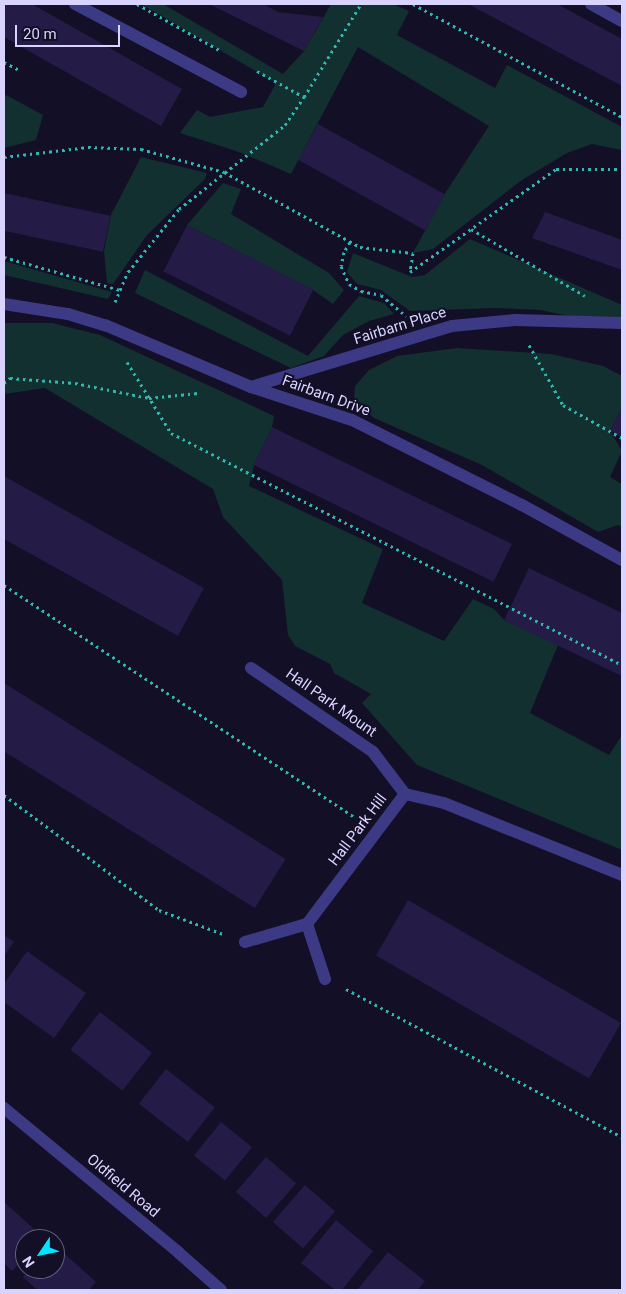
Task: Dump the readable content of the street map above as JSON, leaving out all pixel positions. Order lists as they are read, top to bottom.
{
  "streets": {
    "street": [
      "Fairbarn Place",
      "Fairbarn Drive",
      "Hall Park Mount",
      "Hall Park Hill",
      "Oldfield Road"
    ]
  },
  "crossings": [
    ["Fairbarn Place", "Fairbarn Drive"],
    ["Hall Park Mount", "Hall Park Hill"]
  ],
  "scale_bar": "20 m",
  "north": "bottom left"
}
